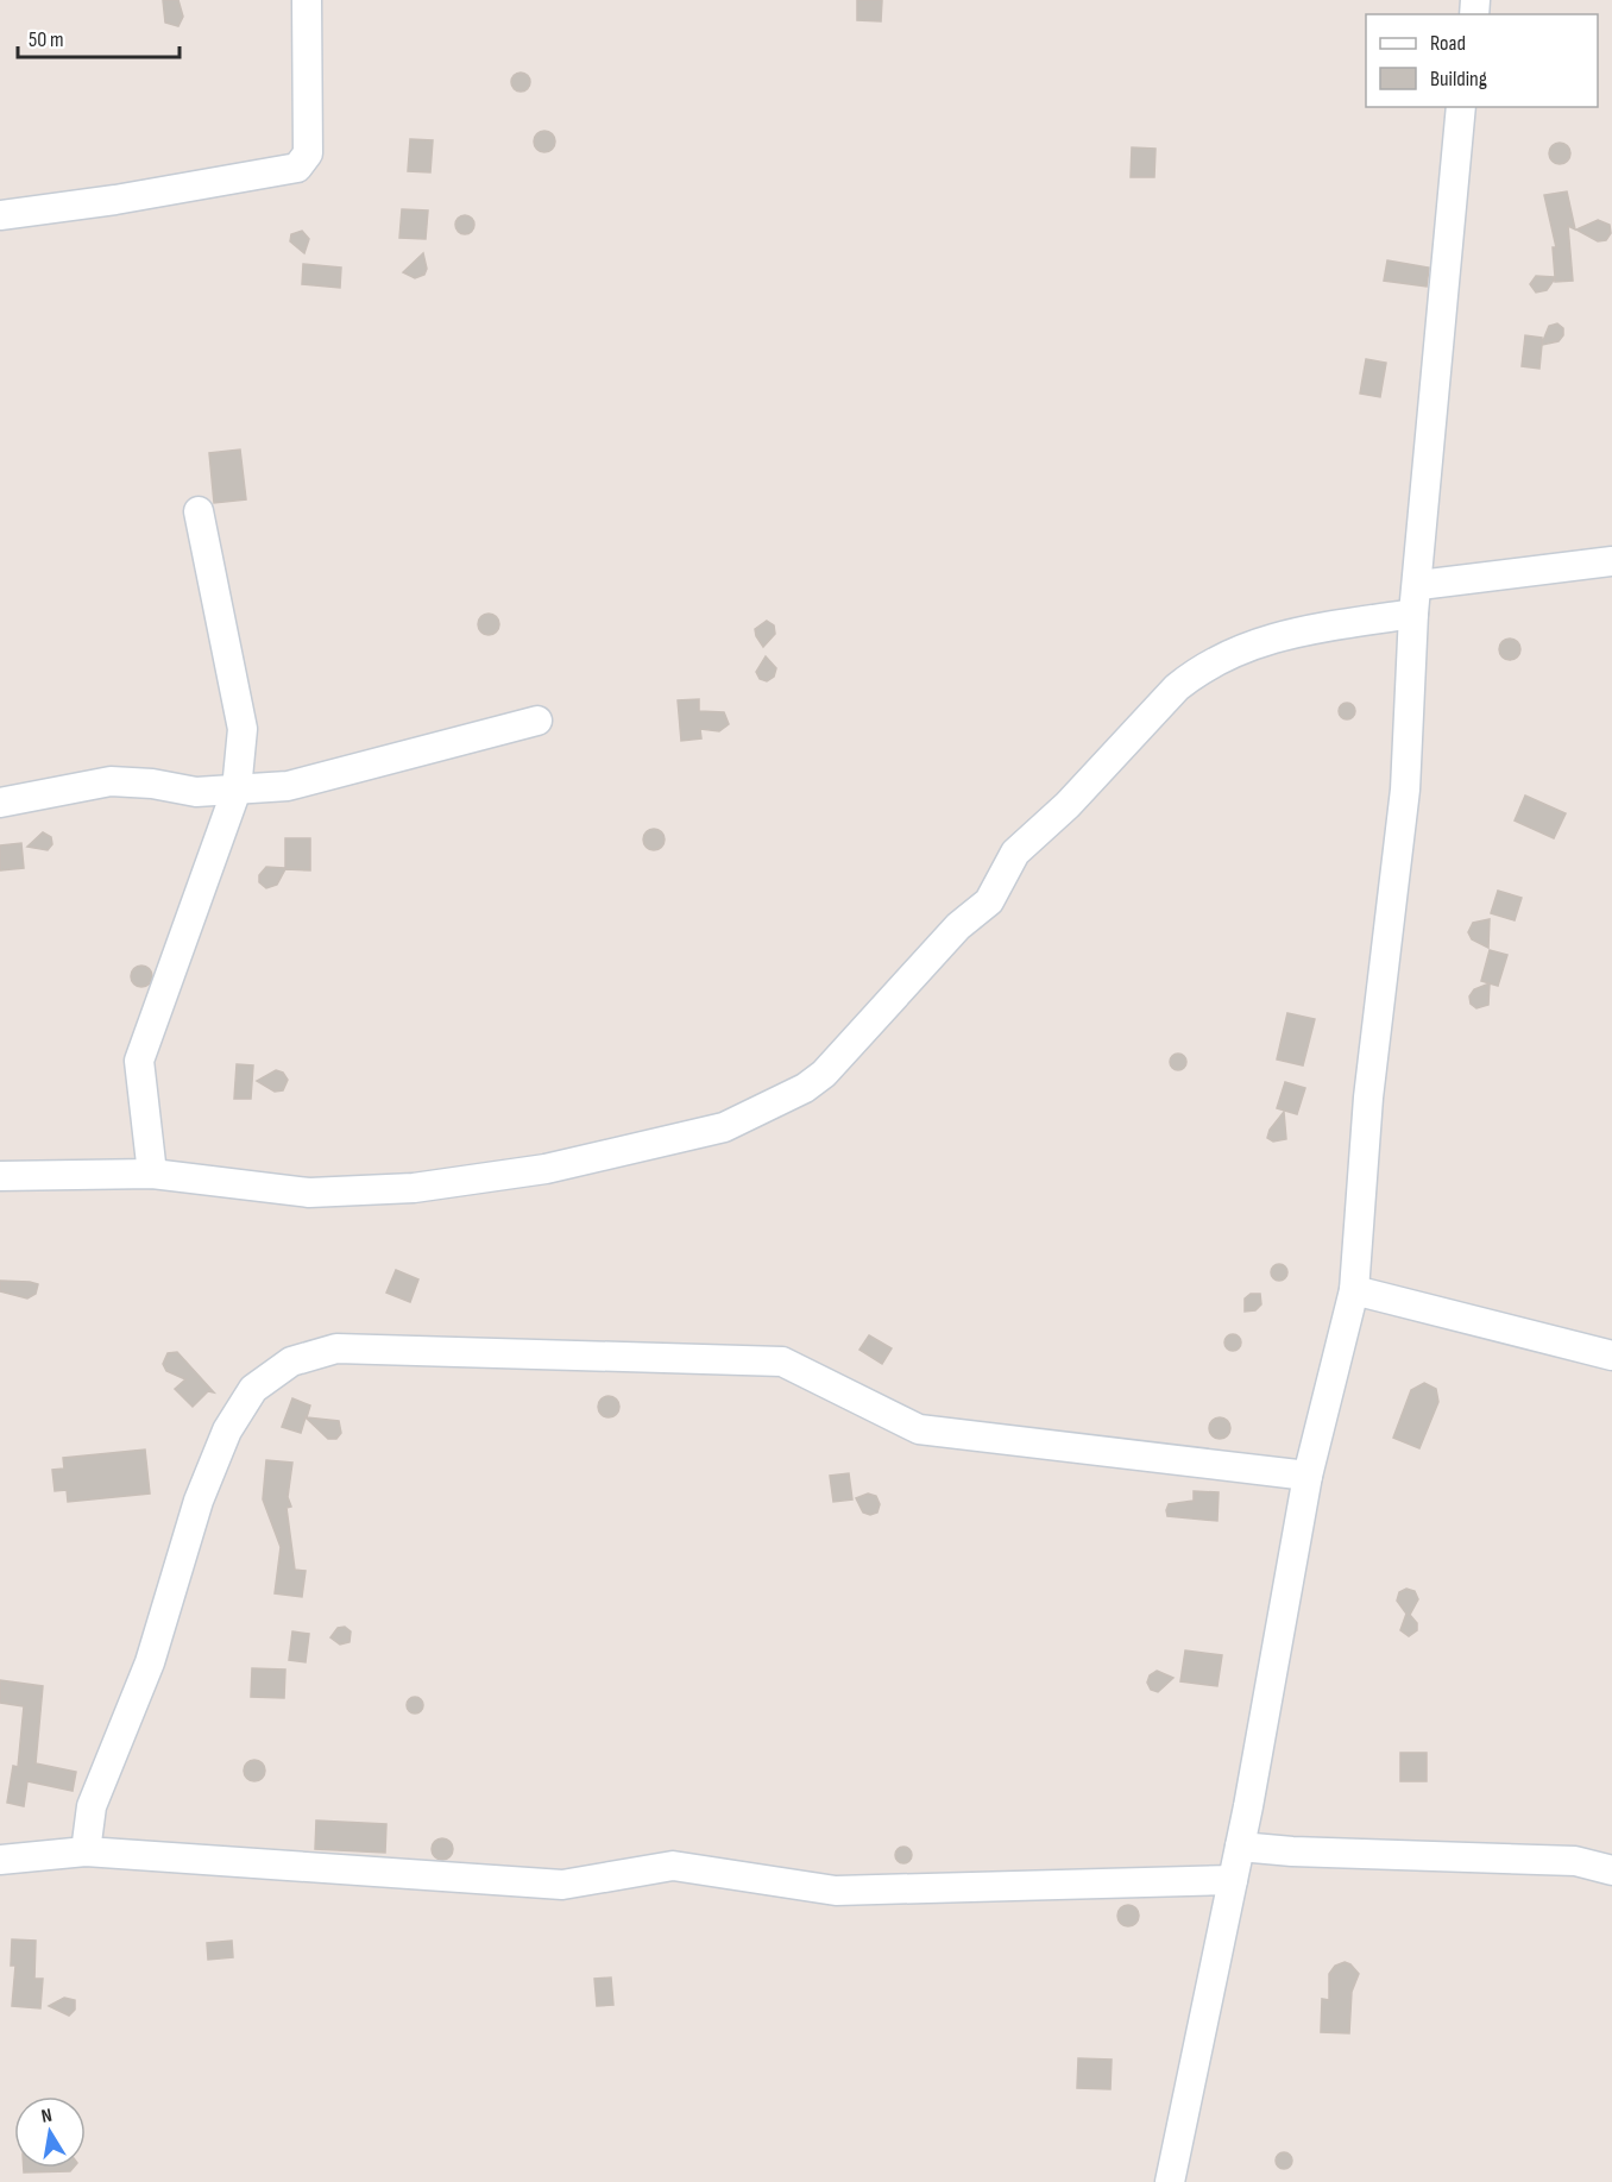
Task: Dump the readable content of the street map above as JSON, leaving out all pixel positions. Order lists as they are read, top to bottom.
{
  "legend": ["Road", "Building"],
  "scale_bar": "50 m",
  "north": "top"
}
